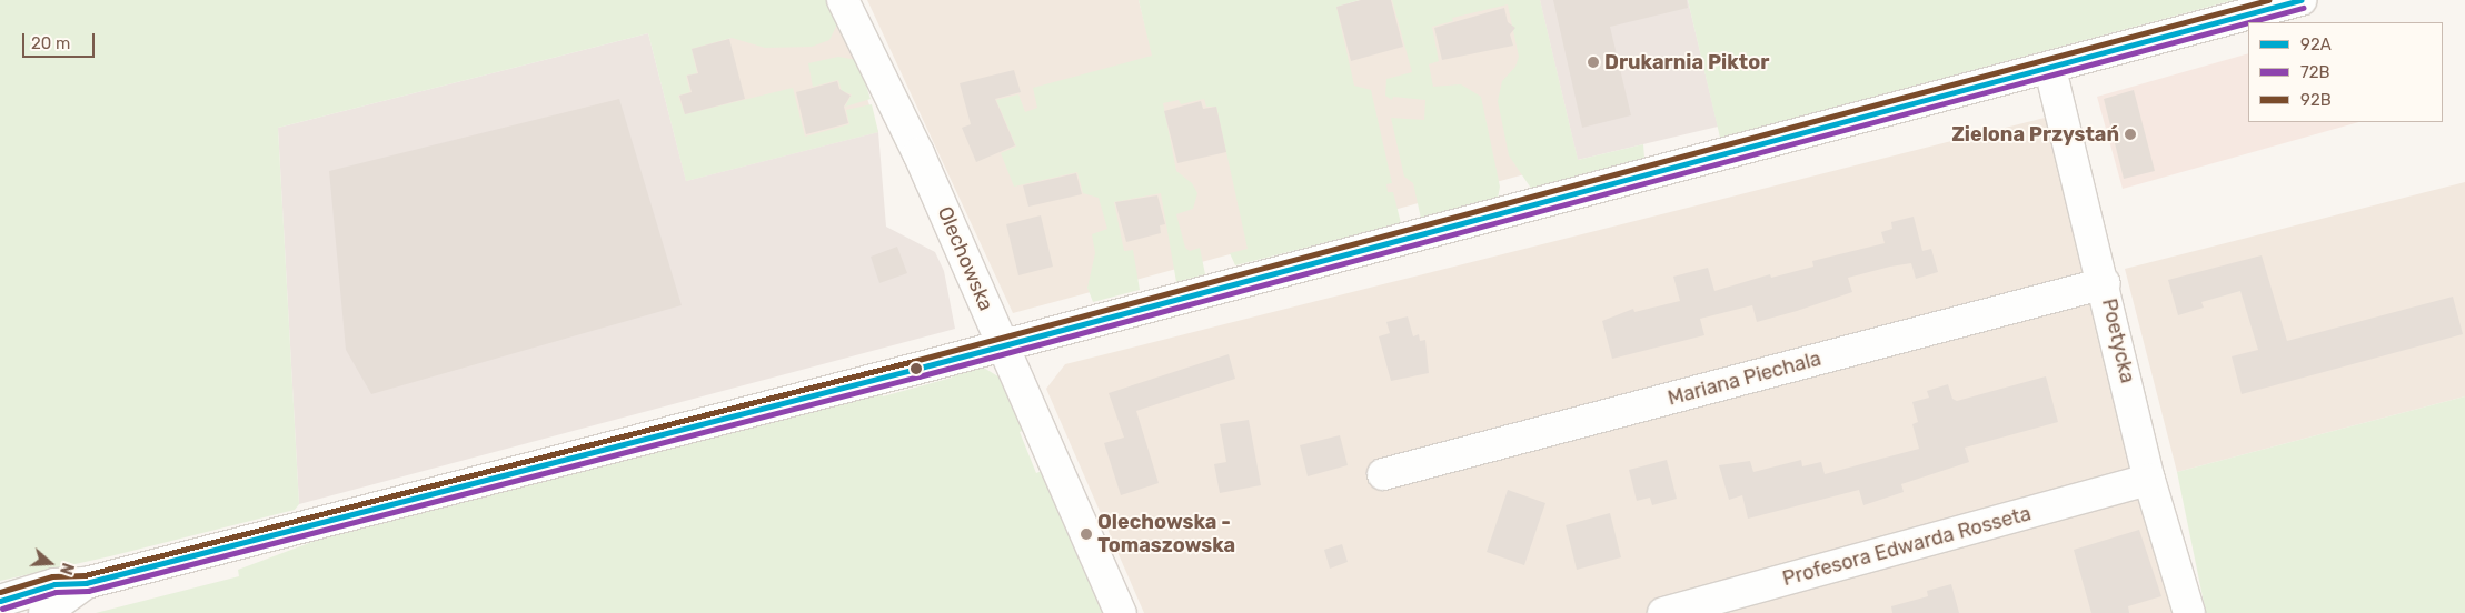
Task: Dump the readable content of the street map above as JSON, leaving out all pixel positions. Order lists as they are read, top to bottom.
{
  "streets": {
    "street": [
      "Olechowska",
      "Poetycka",
      "Mariana Piechala",
      "Profesora Edwarda Rosseta"
    ]
  },
  "crossings": [
    ["Poetycka", "Mariana Piechala"],
    ["Poetycka", "Profesora Edwarda Rosseta"]
  ],
  "places": ["Drukarnia Piktor", "Zielona Przystań", "Olechowska - Tomaszowska"],
  "lines": ["transit line 92A", "transit line 92B", "transit line 72B"],
  "legend": ["92A", "72B", "92B"],
  "scale_bar": "20 m",
  "north": "right"
}
